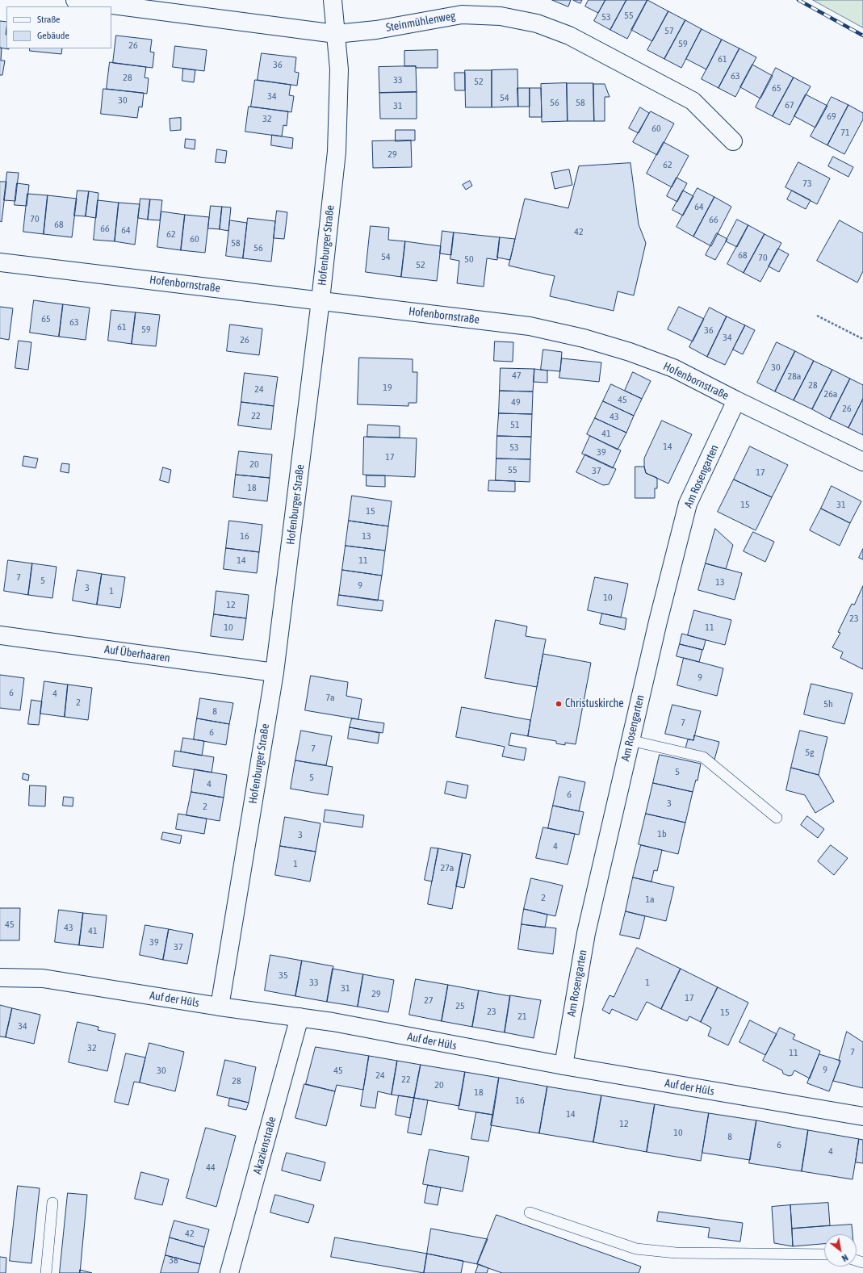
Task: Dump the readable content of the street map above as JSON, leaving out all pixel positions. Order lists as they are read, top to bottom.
{
  "streets": {
    "street": [
      "Steinmühlenweg",
      "Hofenburger Straße",
      "Hofenbornstraße",
      "Am Rosengarten",
      "Auf Überhaaren",
      "Auf der Hüls",
      "Akazienstraße"
    ]
  },
  "crossings": [
    ["Steinmühlenweg", "Hofenburger Straße"],
    ["Hofenburger Straße", "Hofenbornstraße"],
    ["Hofenburger Straße", "Auf Überhaaren"],
    ["Hofenburger Straße", "Auf der Hüls"],
    ["Hofenbornstraße", "Am Rosengarten"],
    ["Am Rosengarten", "Auf der Hüls"],
    ["Auf der Hüls", "Akazienstraße"]
  ],
  "places": ["Christuskirche"],
  "house_numbers": [
    "55",
    "53",
    "57",
    "59",
    "26",
    "61",
    "36",
    "63",
    "28",
    "33",
    "52",
    "65",
    "34",
    "54",
    "30",
    "56",
    "58",
    "67",
    "31",
    "69",
    "32",
    "60",
    "71",
    "29",
    "62",
    "73",
    "64",
    "70",
    "66",
    "68",
    "66",
    "64",
    "42",
    "62",
    "60",
    "58",
    "56",
    "68",
    "54",
    "70",
    "50",
    "52",
    "65",
    "63",
    "61",
    "59",
    "36",
    "34",
    "26",
    "30",
    "47",
    "28a",
    "28",
    "19",
    "24",
    "26a",
    "45",
    "49",
    "26",
    "22",
    "43",
    "51",
    "41",
    "14",
    "53",
    "39",
    "17",
    "20",
    "55",
    "37",
    "17",
    "18",
    "15",
    "31",
    "15",
    "16",
    "13",
    "14",
    "11",
    "7",
    "5",
    "13",
    "9",
    "3",
    "1",
    "10",
    "12",
    "23",
    "10",
    "11",
    "9",
    "6",
    "4",
    "7a",
    "2",
    "5h",
    "8",
    "7",
    "6",
    "7",
    "5g",
    "5",
    "5",
    "4",
    "6",
    "3",
    "2",
    "1b",
    "3",
    "4",
    "1",
    "27a",
    "2",
    "1a",
    "45",
    "43",
    "41",
    "39",
    "37",
    "35",
    "33",
    "1",
    "31",
    "29",
    "17",
    "27",
    "25",
    "23",
    "15",
    "21",
    "34",
    "32",
    "7",
    "11",
    "9",
    "30",
    "45",
    "24",
    "22",
    "28",
    "20",
    "18",
    "16",
    "14",
    "12",
    "10",
    "8",
    "6",
    "4",
    "44",
    "42",
    "38"
  ],
  "legend": ["Straße", "Gebäude"],
  "north": "bottom right"
}
